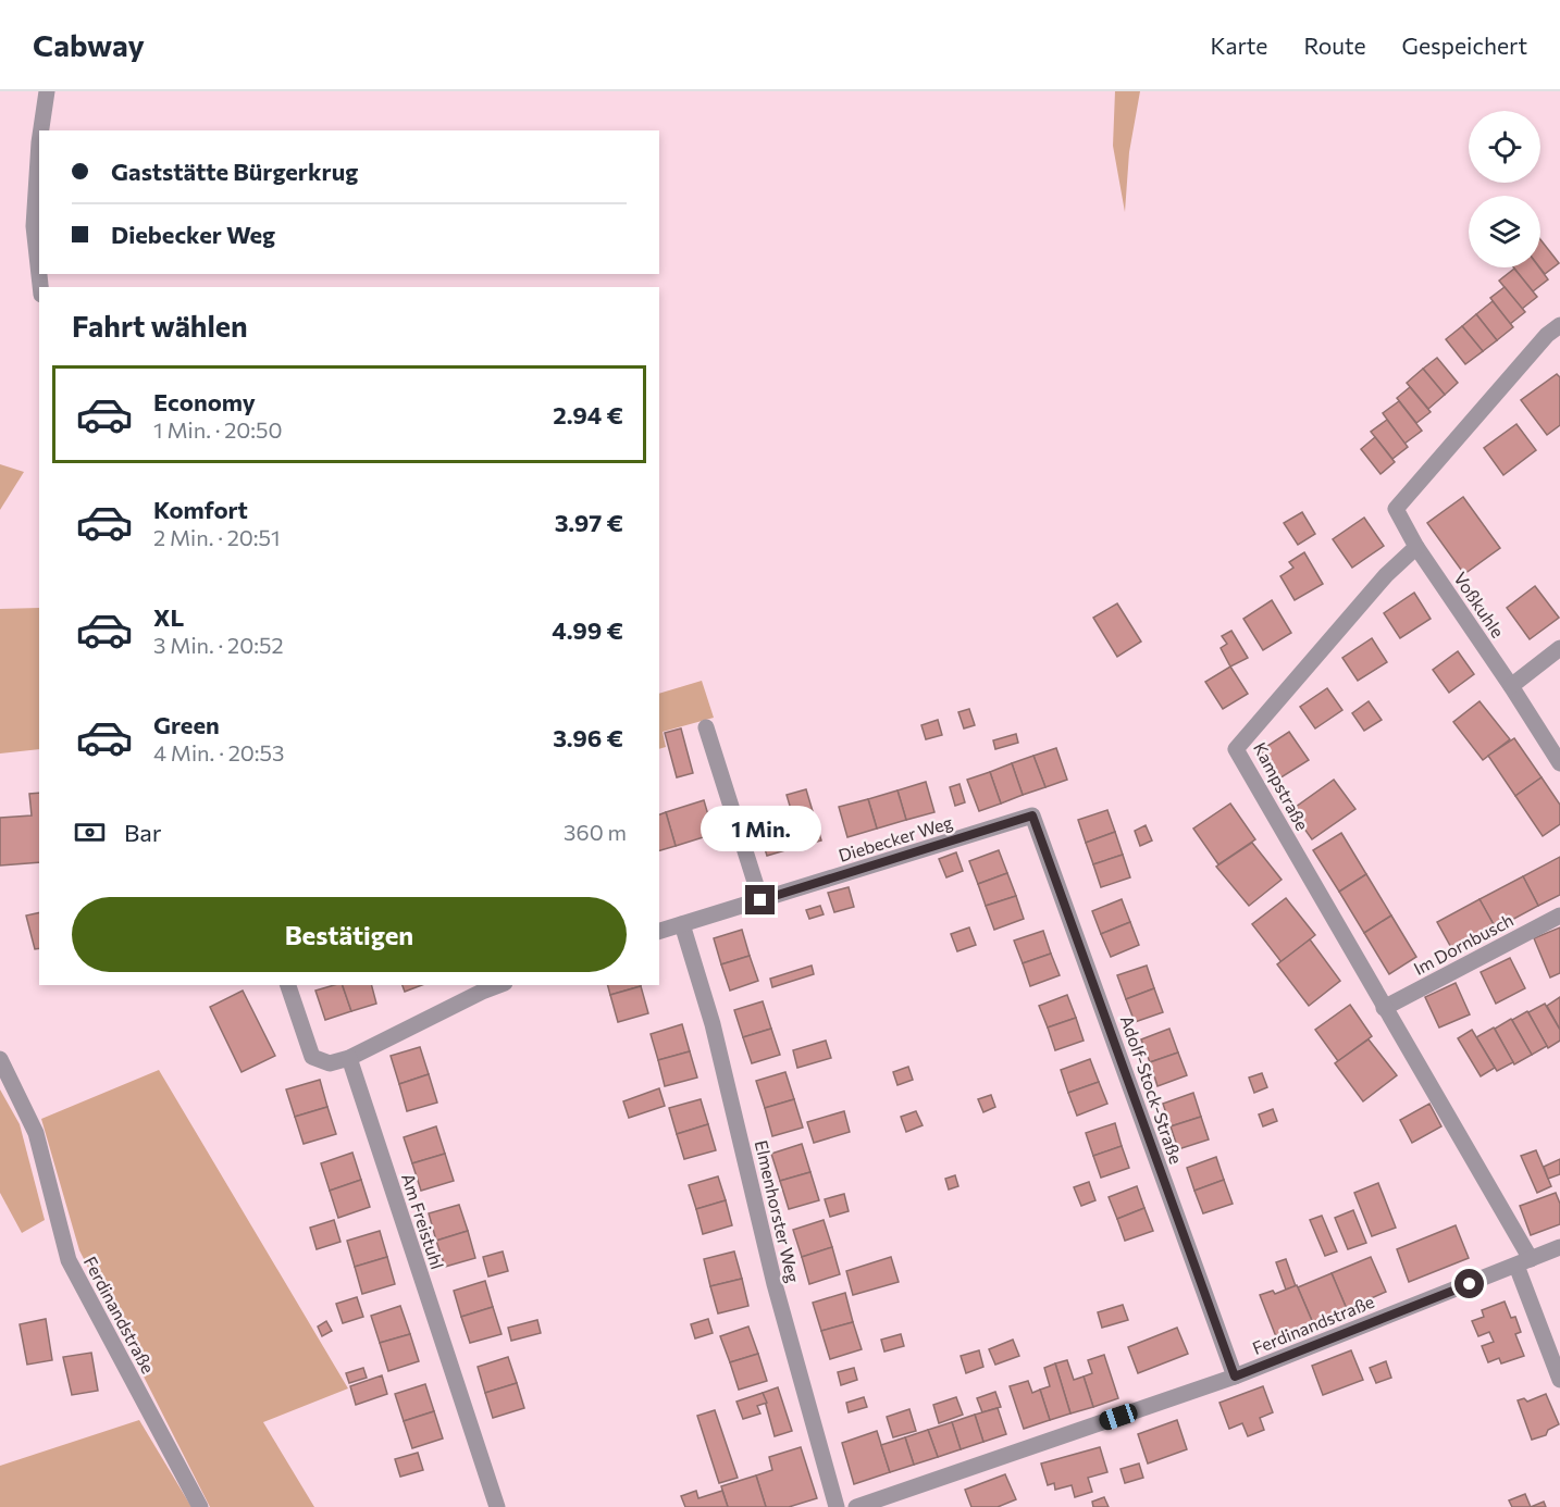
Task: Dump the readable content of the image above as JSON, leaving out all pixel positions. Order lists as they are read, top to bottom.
{
  "streets": {
    "street": [
      "Voßkuhle",
      "Kampstraße",
      "Diebecker Weg",
      "Im Dornbusch",
      "Adolf-Stock-Straße",
      "Elmenhorster Weg",
      "Am Freistuhl",
      "Ferdinandstraße"
    ]
  },
  "crossings": [
    ["Voßkuhle", "Kampstraße"],
    ["Kampstraße", "Im Dornbusch"],
    ["Kampstraße", "Ferdinandstraße"],
    ["Diebecker Weg", "Adolf-Stock-Straße"],
    ["Diebecker Weg", "Elmenhorster Weg"],
    ["Adolf-Stock-Straße", "Ferdinandstraße"]
  ],
  "page": {
    "header": "Cabway",
    "nav": ["Karte", "Route", "Gespeichert"],
    "banner": ["Gaststätte Bürgerkrug", "Diebecker Weg"],
    "heading": "Fahrt wählen",
    "list": [
      {
        "name": "Economy",
        "note": "1 Min. · 20:50",
        "value": "2.94 €"
      },
      {
        "name": "Komfort",
        "note": "2 Min. · 20:51",
        "value": "3.97 €"
      },
      {
        "name": "XL",
        "note": "3 Min. · 20:52",
        "value": "4.99 €"
      },
      {
        "name": "Green",
        "note": "4 Min. · 20:53",
        "value": "3.96 €"
      }
    ],
    "pay": ["Bar", "360 m"],
    "bubble": "1 Min.",
    "buttons": "Bestätigen"
  }
}
